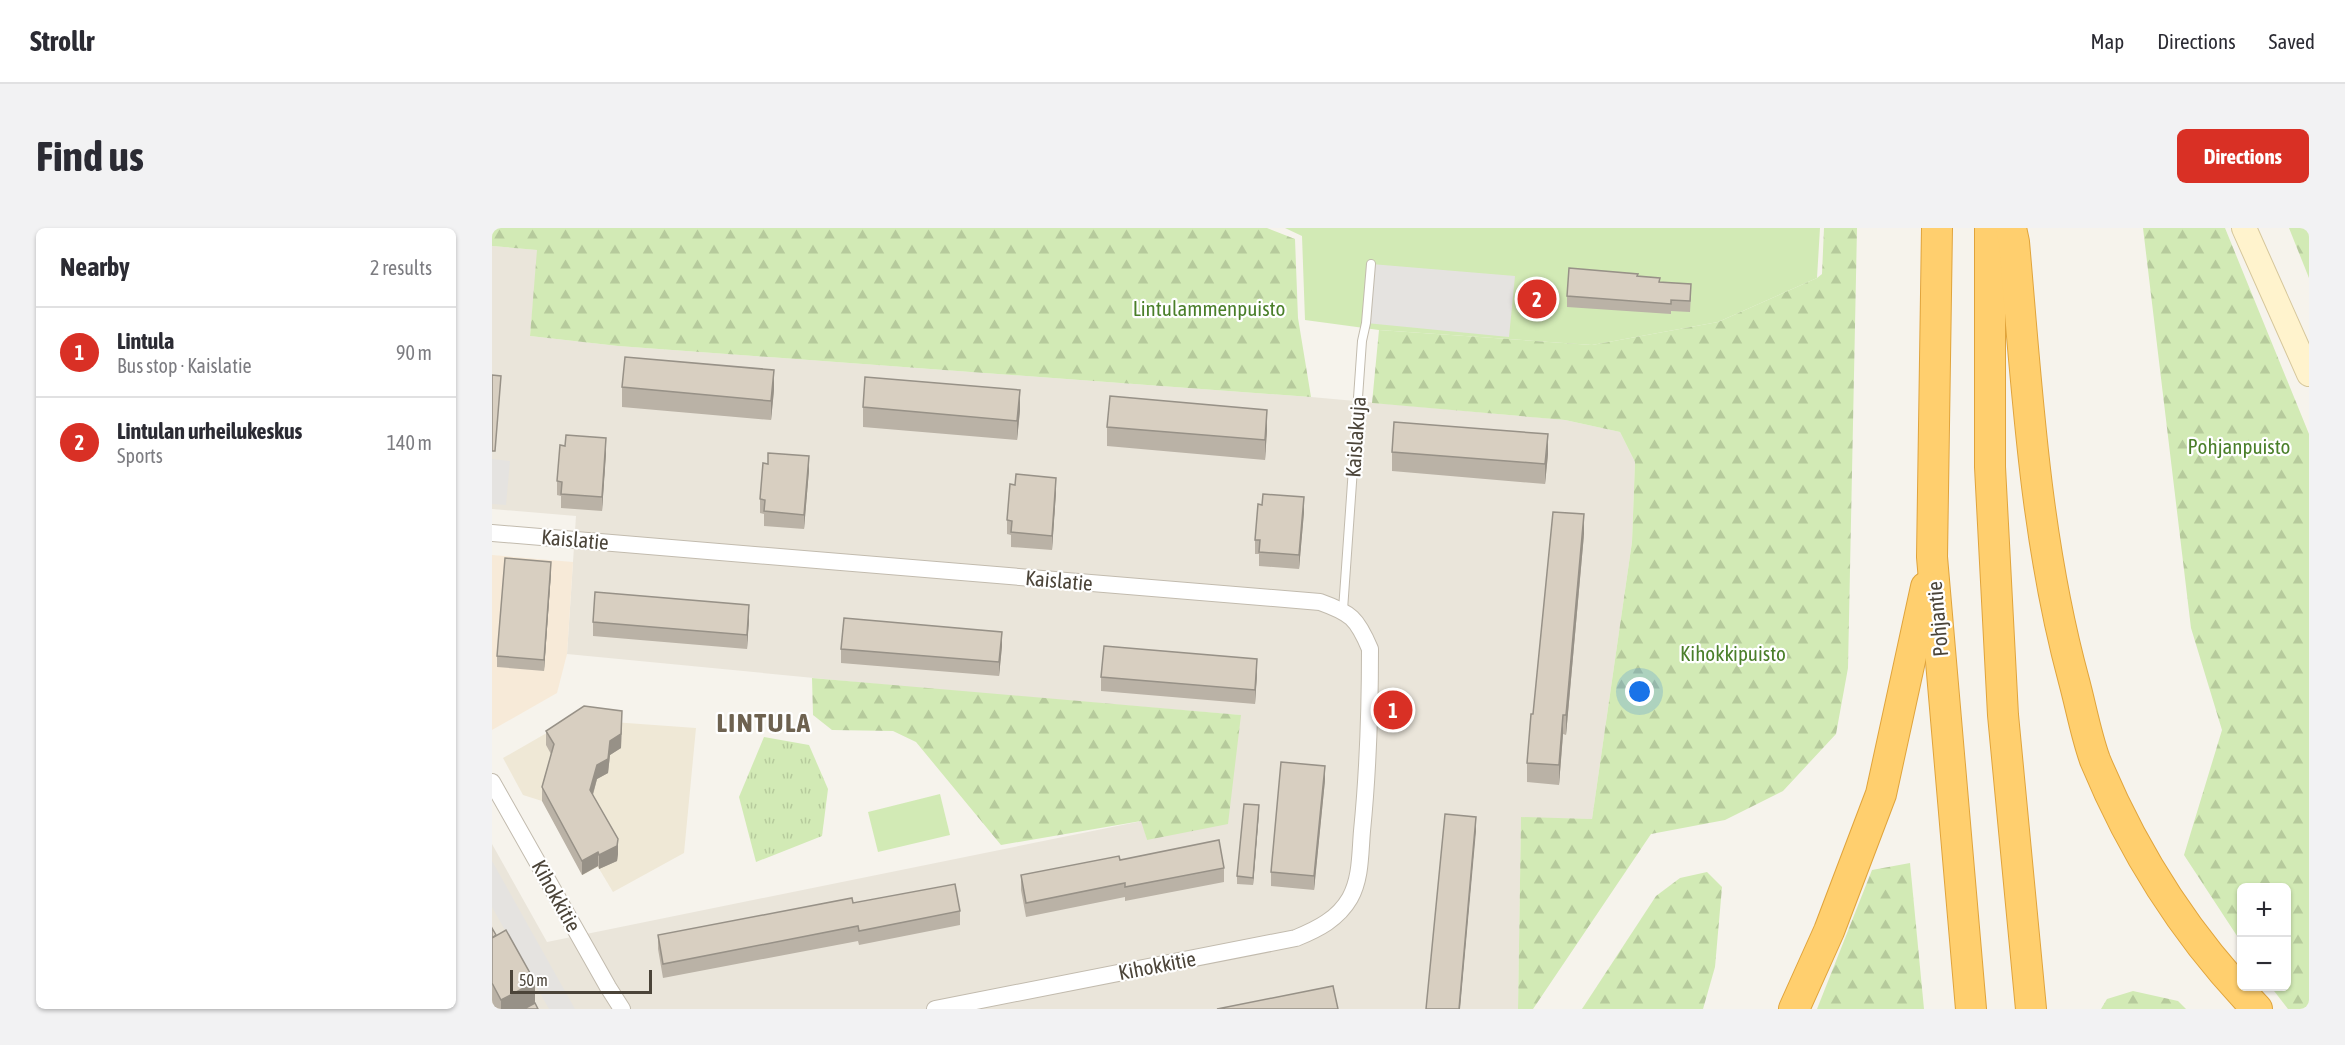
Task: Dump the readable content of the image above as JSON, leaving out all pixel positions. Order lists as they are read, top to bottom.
{
  "streets": {
    "highway": ["Pohjantie"],
    "street": ["Kaislatie", "Kihokkitie"],
    "lane": ["Kaislakuja"]
  },
  "crossings": [
    ["Kaislakuja", "Kaislatie"],
    ["Kaislakuja", "Kihokkitie"],
    ["Kaislatie", "Kihokkitie"]
  ],
  "districts": ["LINTULA"],
  "parks": ["Lintulammenpuisto", "Pohjanpuisto", "Kihokkipuisto"],
  "scale_bar": "50 m",
  "page": {
    "header": "Strollr",
    "nav": ["Map", "Directions", "Saved"],
    "buttons": "Directions",
    "title": "Find us",
    "heading": ["Nearby", "2 results"],
    "pins": ["2", "1"],
    "list": [
      {
        "mark": "1",
        "name": "Lintula",
        "note": "Bus stop · Kaislatie",
        "value": "90 m"
      },
      {
        "mark": "2",
        "name": "Lintulan urheilukeskus",
        "note": "Sports",
        "value": "140 m"
      }
    ],
    "map_buttons": ["+", "−"],
    "scale": "50 m"
  }
}
